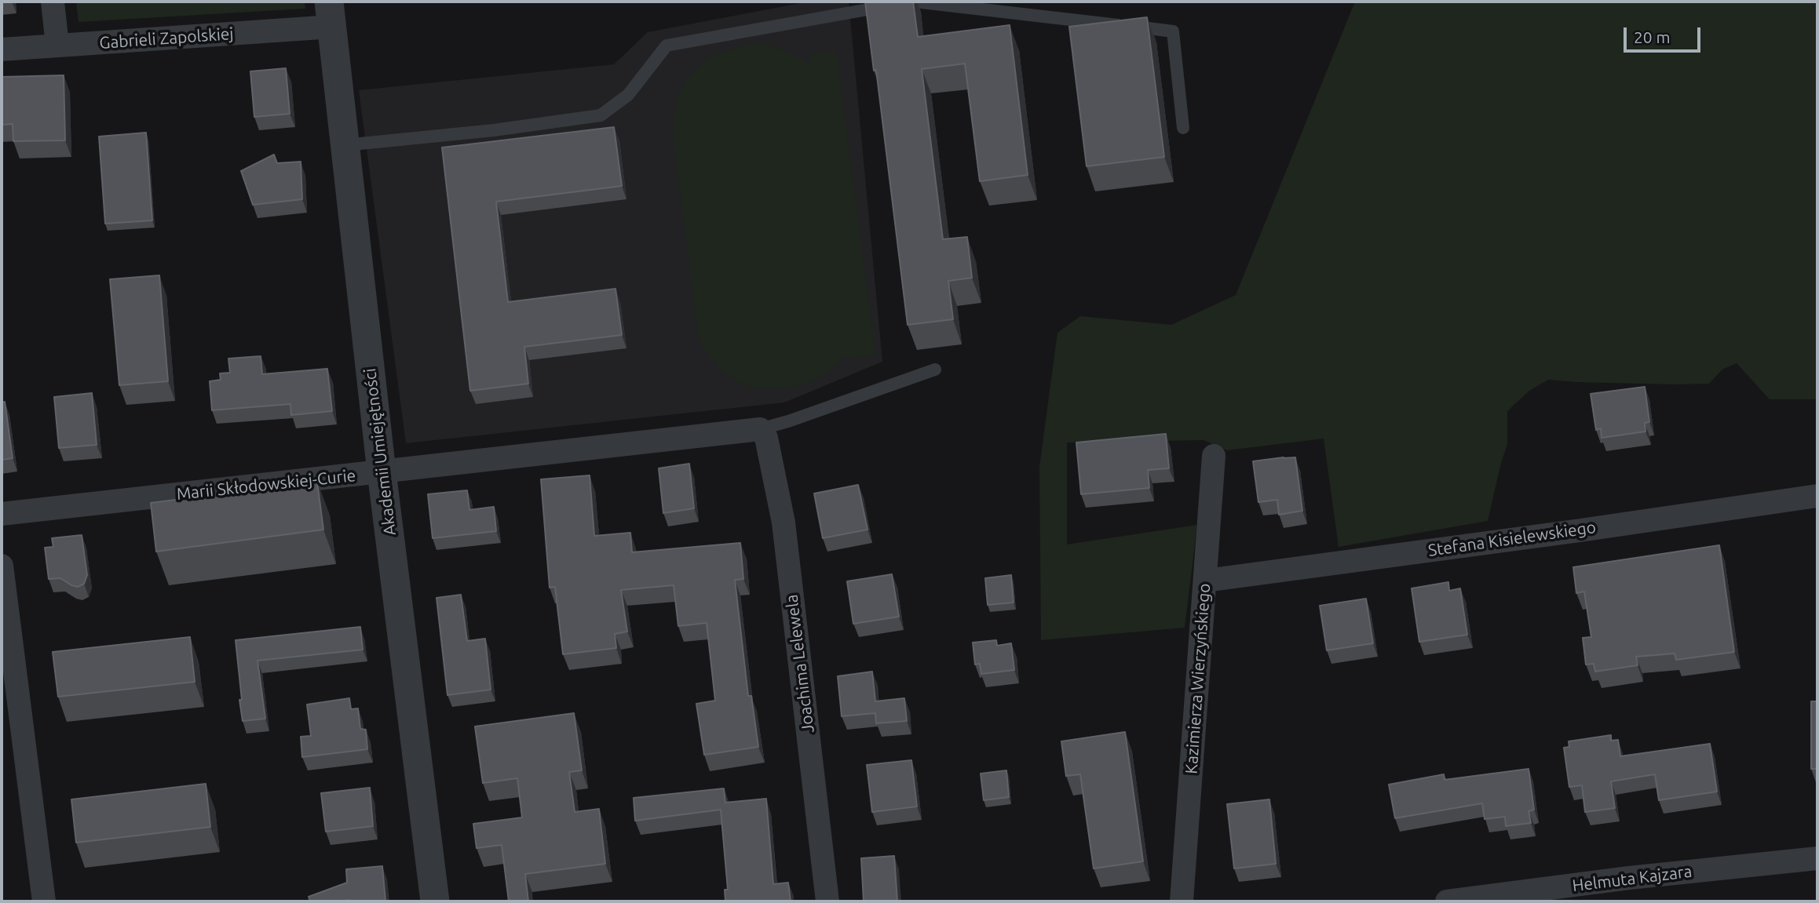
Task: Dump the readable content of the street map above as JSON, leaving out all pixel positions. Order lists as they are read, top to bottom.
{
  "streets": {
    "street": [
      "Gabrieli Zapolskiej",
      "Akademii Umiejętności",
      "Marii Skłodowskiej-Curie",
      "Stefana Kisielewskiego",
      "Joachima Lelewela",
      "Kazimierza Wierzyńskiego",
      "Helmuta Kajzara"
    ]
  },
  "crossings": [
    ["Gabrieli Zapolskiej", "Akademii Umiejętności"],
    ["Akademii Umiejętności", "Marii Skłodowskiej-Curie"],
    ["Marii Skłodowskiej-Curie", "Joachima Lelewela"],
    ["Stefana Kisielewskiego", "Kazimierza Wierzyńskiego"]
  ],
  "scale_bar": "20 m"
}
